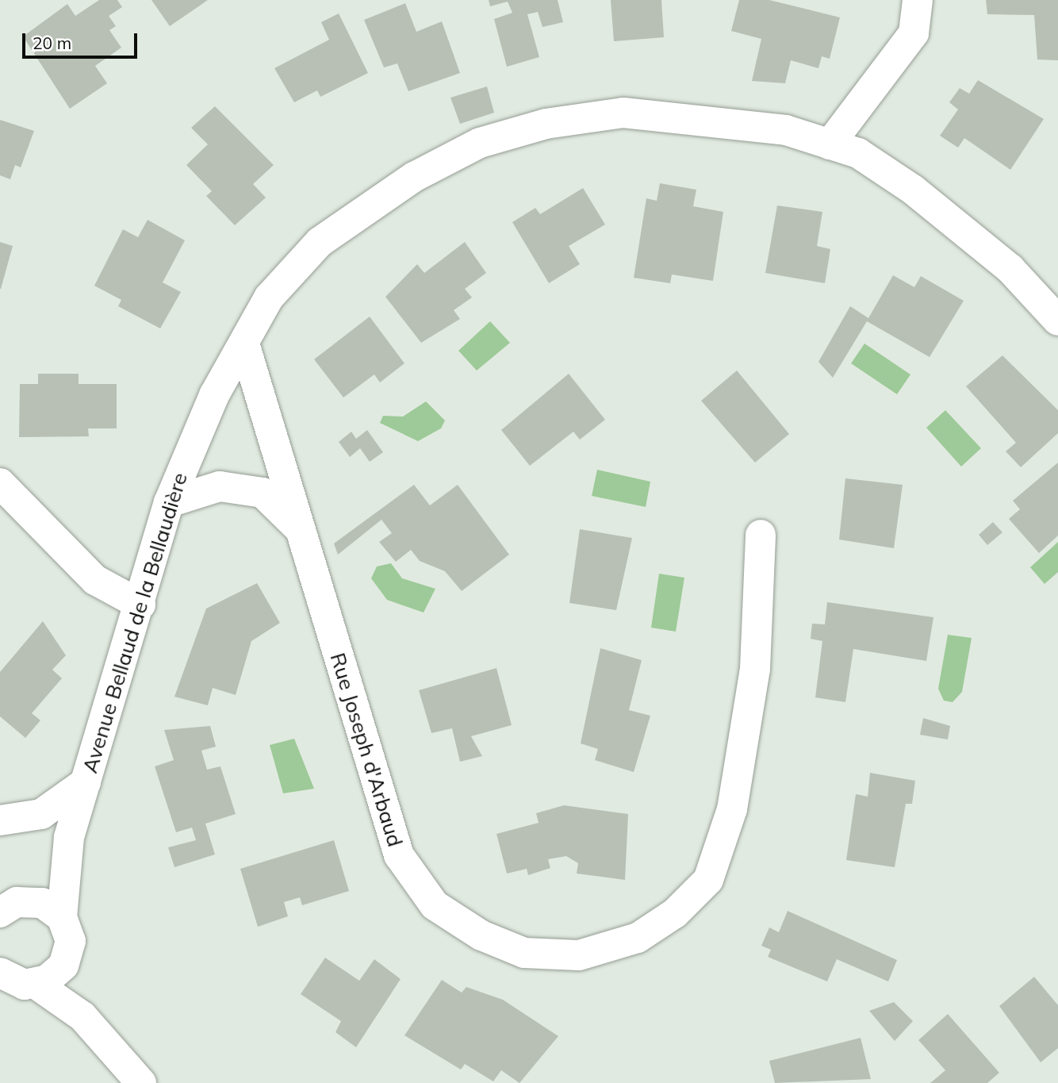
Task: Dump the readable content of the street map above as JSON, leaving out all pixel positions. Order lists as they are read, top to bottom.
{
  "streets": {
    "street": ["Avenue Bellaud de la Bellaudière", "Rue Joseph d'Arbaud"]
  },
  "crossings": [
    ["Avenue Bellaud de la Bellaudière", "Rue Joseph d'Arbaud"]
  ],
  "scale_bar": "20 m"
}
